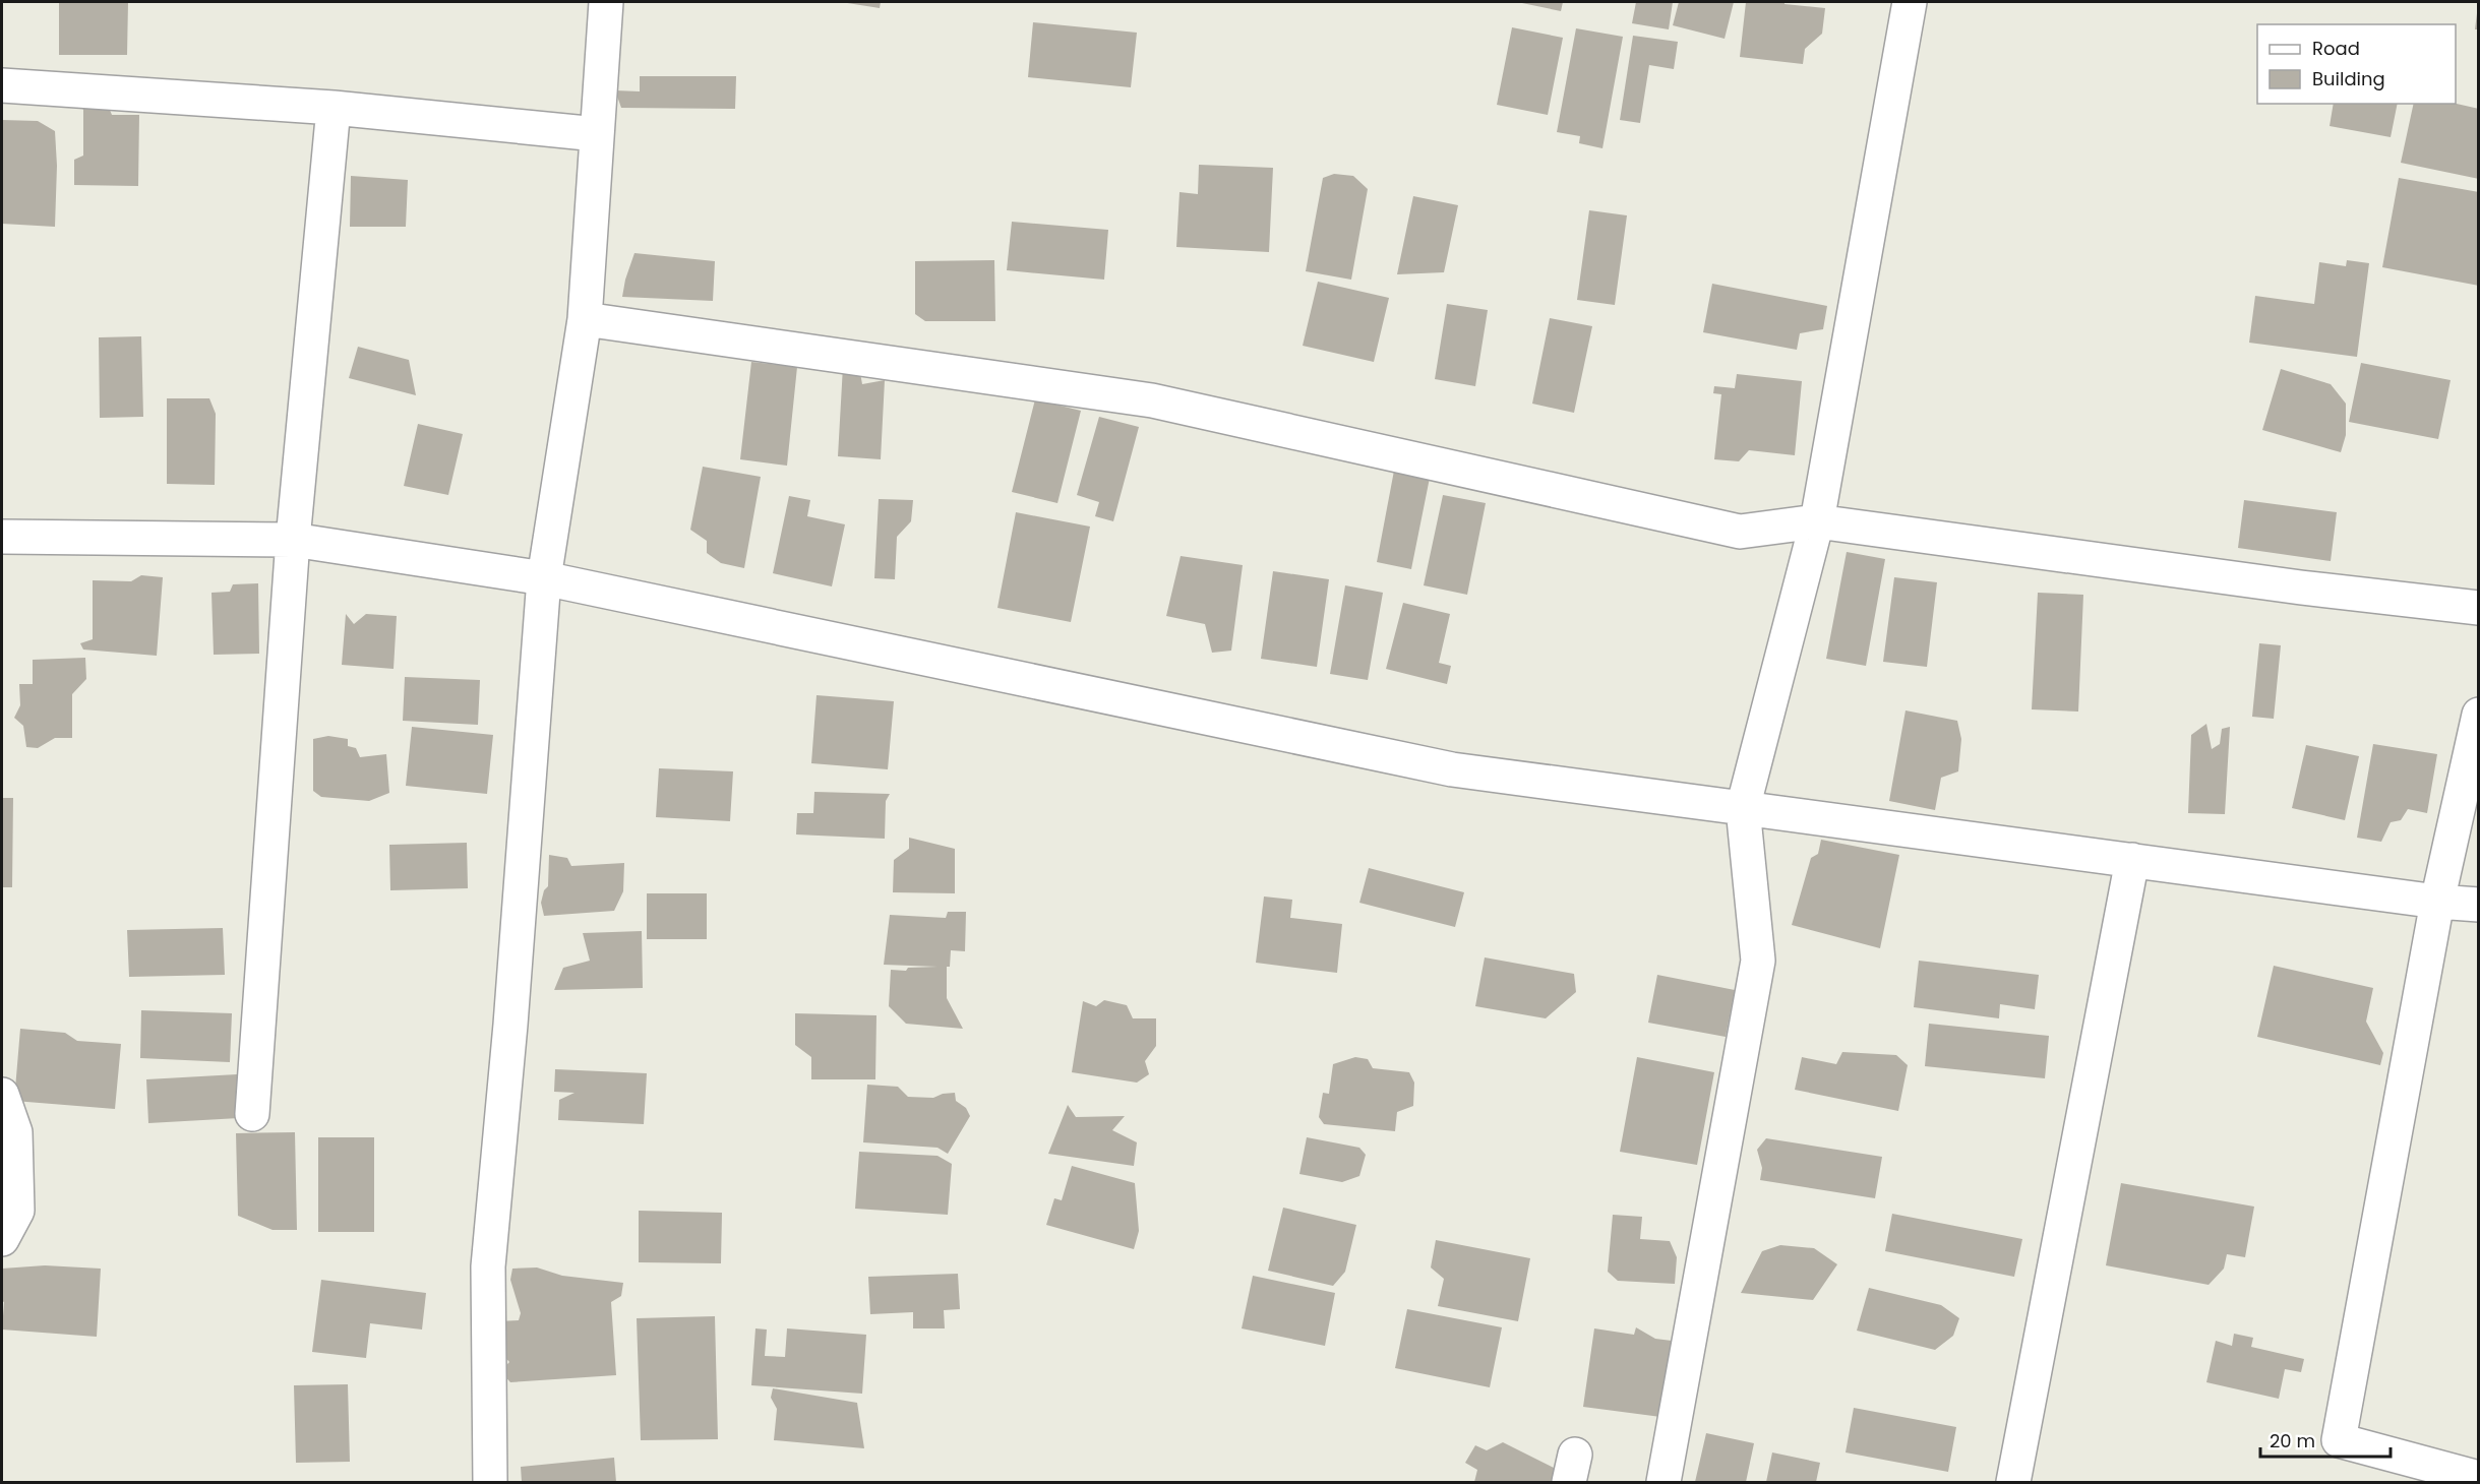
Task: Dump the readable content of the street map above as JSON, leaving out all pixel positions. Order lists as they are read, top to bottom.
{
  "legend": ["Road", "Building"],
  "scale_bar": "20 m"
}
